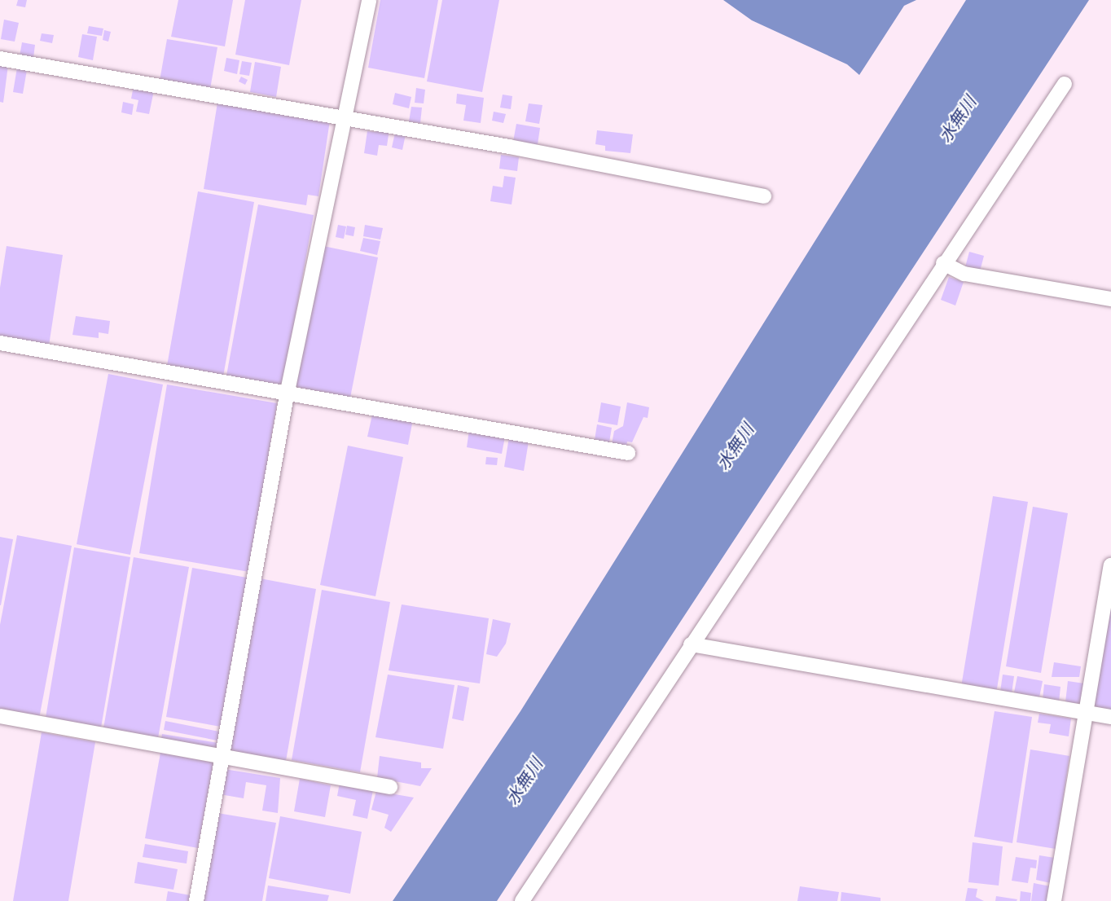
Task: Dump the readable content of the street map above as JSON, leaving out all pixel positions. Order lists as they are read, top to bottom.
{
  "water": ["水無川"]
}
